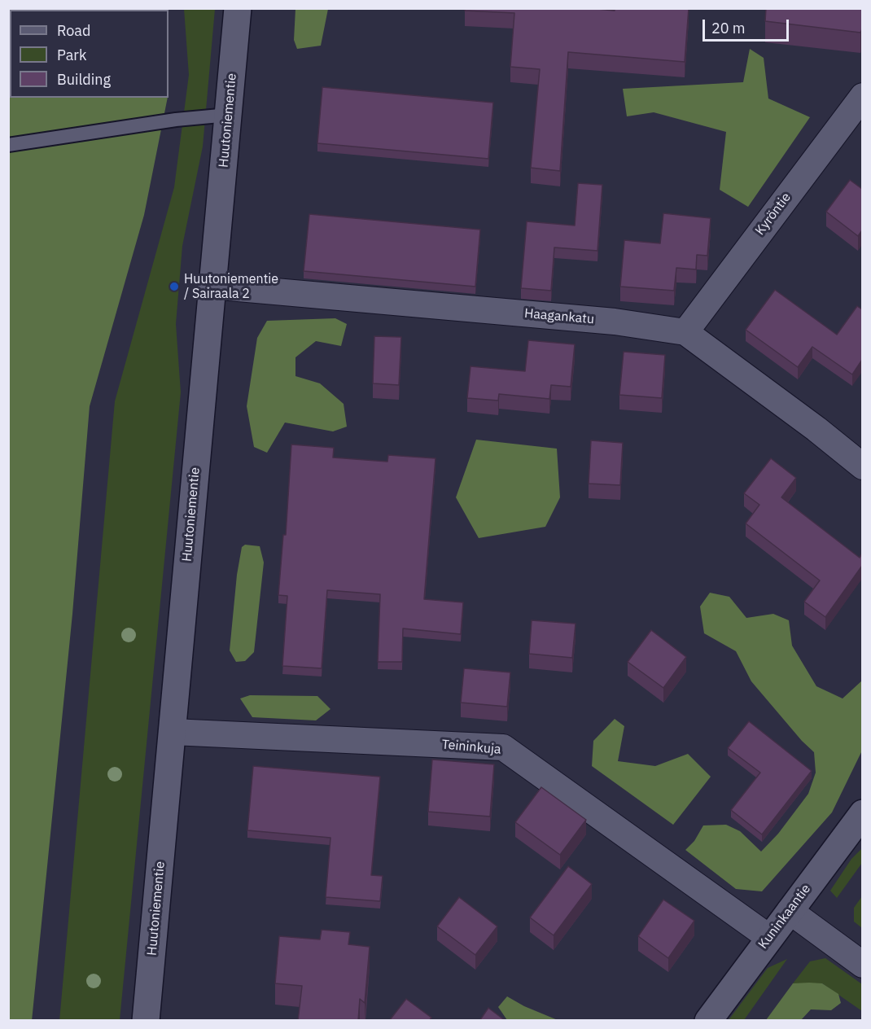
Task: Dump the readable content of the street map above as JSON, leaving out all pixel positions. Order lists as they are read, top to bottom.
{
  "streets": {
    "main road": ["Huutoniementie", "Kuninkaantie"],
    "street": ["Kyröntie", "Haagankatu", "Teininkuja"]
  },
  "crossings": [
    ["Huutoniementie", "Haagankatu"],
    ["Huutoniementie", "Teininkuja"],
    ["Kyröntie", "Haagankatu"],
    ["Teininkuja", "Kuninkaantie"]
  ],
  "places": ["Huutoniementie / Sairaala 2"],
  "legend": ["Road", "Park", "Building"],
  "scale_bar": "20 m"
}
